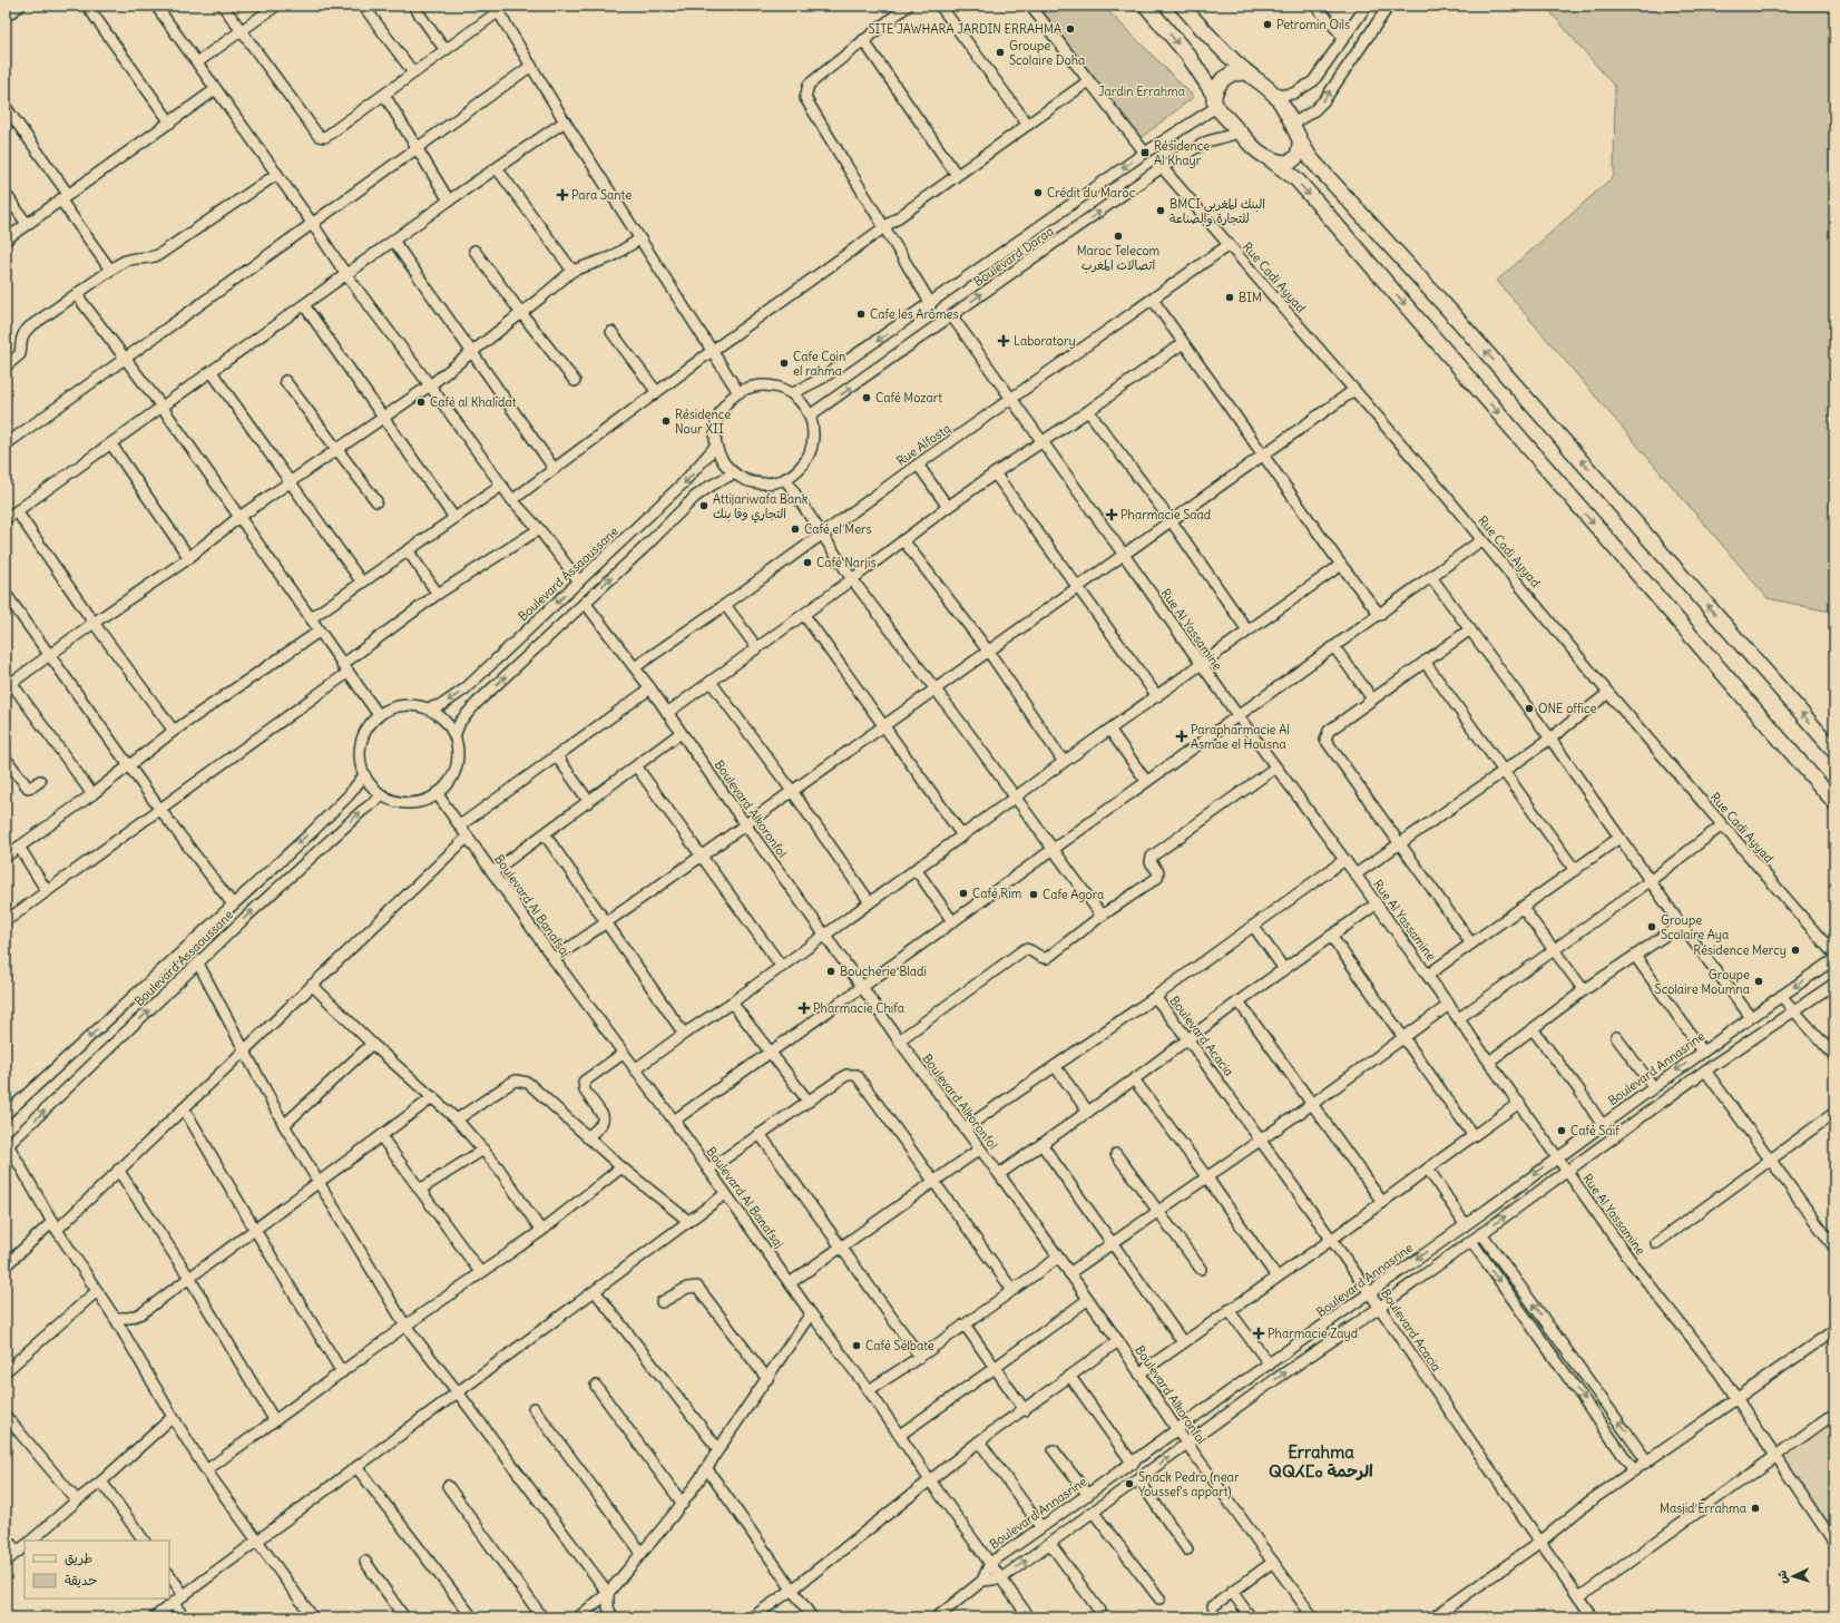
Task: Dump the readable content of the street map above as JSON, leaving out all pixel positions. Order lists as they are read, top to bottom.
{
  "streets": {
    "street": [
      "Boulevard Daraa",
      "Rue Cadi Ayyad",
      "Rue Alfostq",
      "Boulevard Assaoussane",
      "Rue Al Yassamine",
      "Boulevard Alkoronfol",
      "Boulevard Al Banafsaj",
      "Boulevard Acacia",
      "Boulevard Annasrine"
    ]
  },
  "crossings": [
    ["Boulevard Daraa", "Rue Cadi Ayyad"],
    ["Boulevard Daraa", "Boulevard Assaoussane"],
    ["Boulevard Daraa", "Rue Al Yassamine"],
    ["Rue Cadi Ayyad", "Rue Alfostq"],
    ["Rue Alfostq", "Rue Al Yassamine"],
    ["Rue Alfostq", "Boulevard Alkoronfol"],
    ["Boulevard Assaoussane", "Boulevard Al Banafsaj"],
    ["Rue Al Yassamine", "Boulevard Annasrine"],
    ["Boulevard Alkoronfol", "Boulevard Annasrine"],
    ["Boulevard Al Banafsaj", "Boulevard Annasrine"],
    ["Boulevard Acacia", "Boulevard Annasrine"]
  ],
  "districts": ["Errahma ⵕⵕⵃⵎⴰ الرحمة"],
  "parks": ["Jardin Errahma"],
  "places": {
    "other": [
      "Petromin Oils",
      "SITE JAWHARA JARDIN ERRAHMA",
      "Groupe Scolaire Doha",
      "Crédit du Maroc",
      "BMCI البنك المغربي للتجارة والصناعة",
      "Maroc Telecom اتصالات المغرب",
      "BIM",
      "Cafe les Arômes",
      "Cafe Coin el rahma",
      "Café Mozart",
      "Café al Khalidat",
      "Résidence Nour XII",
      "Attijariwafa Bank التجاري وفا بنك",
      "Café el Mers",
      "Café Narjis",
      "ONE office",
      "Café Rim",
      "Cafe Agora",
      "Groupe Scolaire Aya",
      "Résidence Mercy",
      "Boucherie Bladi",
      "Groupe Scolaire Moumna",
      "Café Saif",
      "Café Sélbate",
      "Snack Pedro (near Youssef's appart)",
      "Masjid Errahma"
    ],
    "transit": ["Résidence Al Khayr"],
    "health": [
      "Para Sante",
      "Laboratory",
      "Pharmacie Saad",
      "Parapharmacie Al Asmae el Housna",
      "Pharmacie Chifa",
      "Pharmacie Zayd"
    ]
  },
  "legend": ["طريق", "حديقة"],
  "north": "left"
}
